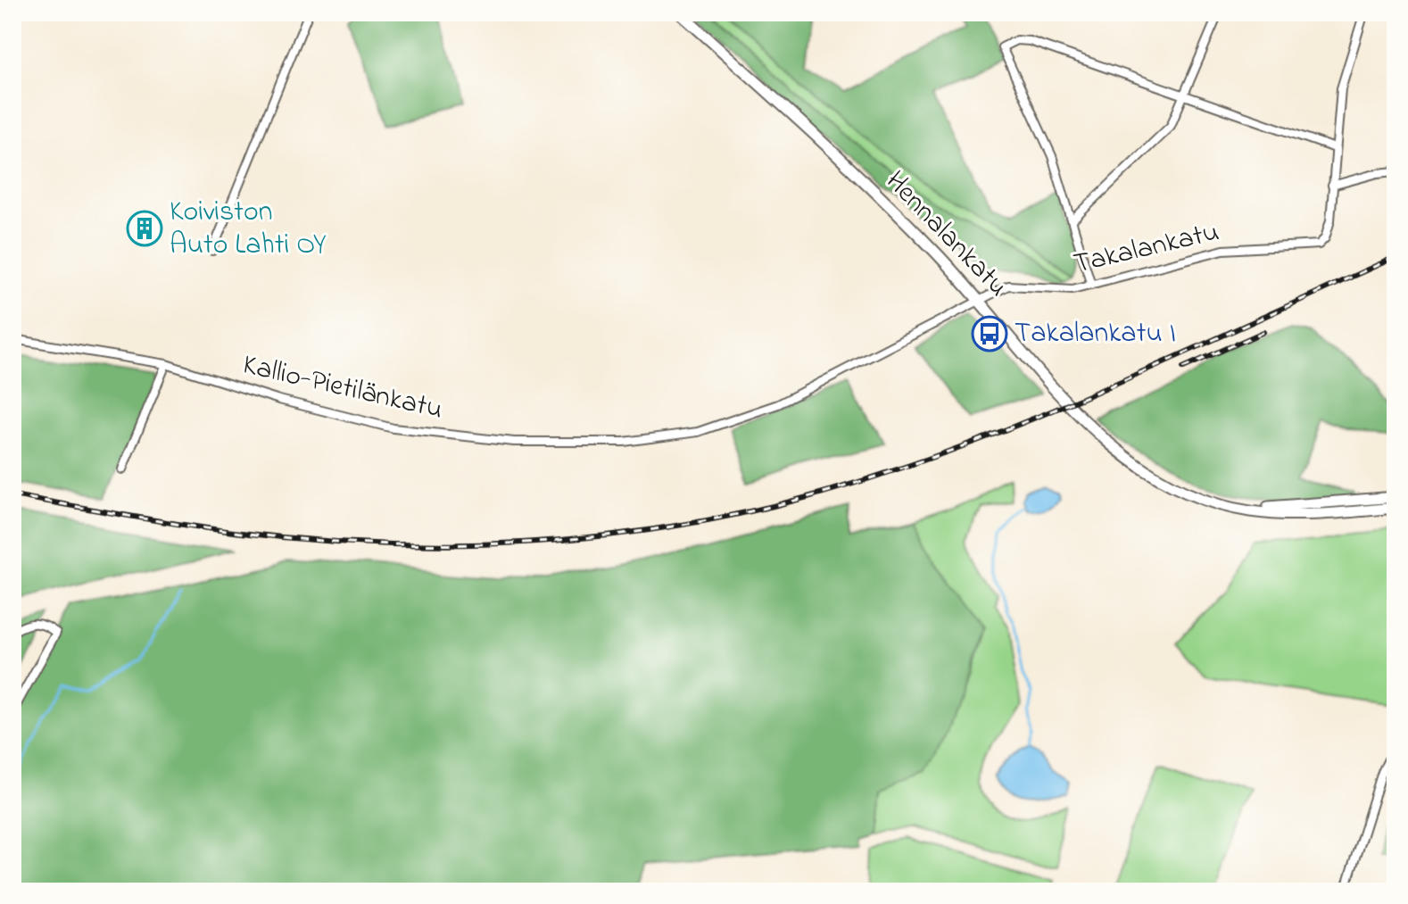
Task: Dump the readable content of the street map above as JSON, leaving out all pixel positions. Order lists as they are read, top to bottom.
{
  "streets": {
    "street": ["Hennalankatu", "Takalankatu", "Kallio-Pietilänkatu"]
  },
  "crossings": [
    ["Hennalankatu", "Takalankatu"],
    ["Hennalankatu", "Kallio-Pietilänkatu"],
    ["Takalankatu", "Kallio-Pietilänkatu"]
  ],
  "places": {
    "building": ["Koiviston Auto Lahti OY"],
    "bus stop": ["Takalankatu I"]
  }
}
